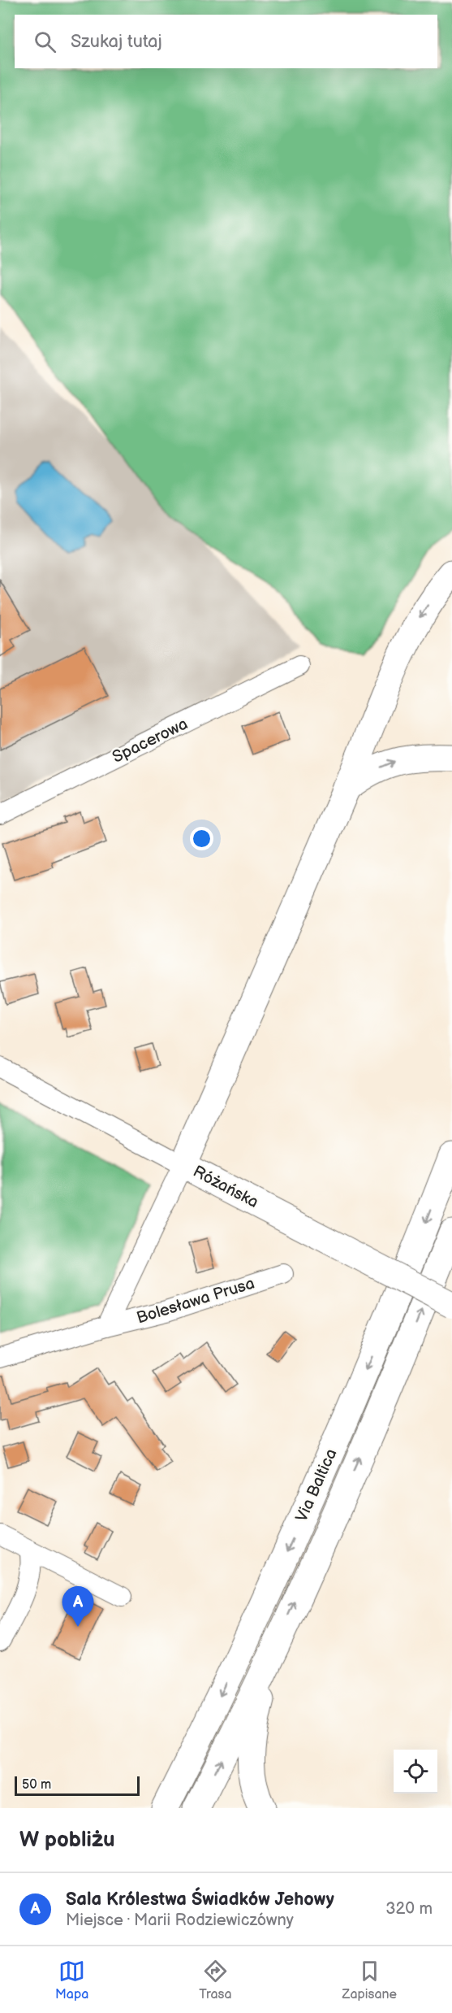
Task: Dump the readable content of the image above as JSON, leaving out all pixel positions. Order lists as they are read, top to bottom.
{
  "streets": {
    "highway": ["Via Baltica"],
    "main road": ["Różańska"],
    "street": ["Spacerowa", "Bolesława Prusa"]
  },
  "crossings": [
    ["Różańska", "Bolesława Prusa"]
  ],
  "scale_bar": "50 m",
  "page": {
    "search": "Szukaj tutaj",
    "pins": "A",
    "scale": "50 m",
    "heading": "W pobliżu",
    "list": [
      {
        "mark": "A",
        "name": "Sala Królestwa Świadków Jehowy",
        "note": "Miejsce · Marii Rodziewiczówny",
        "value": "320 m"
      }
    ],
    "nav": ["Mapa", "Trasa", "Zapisane"]
  }
}
